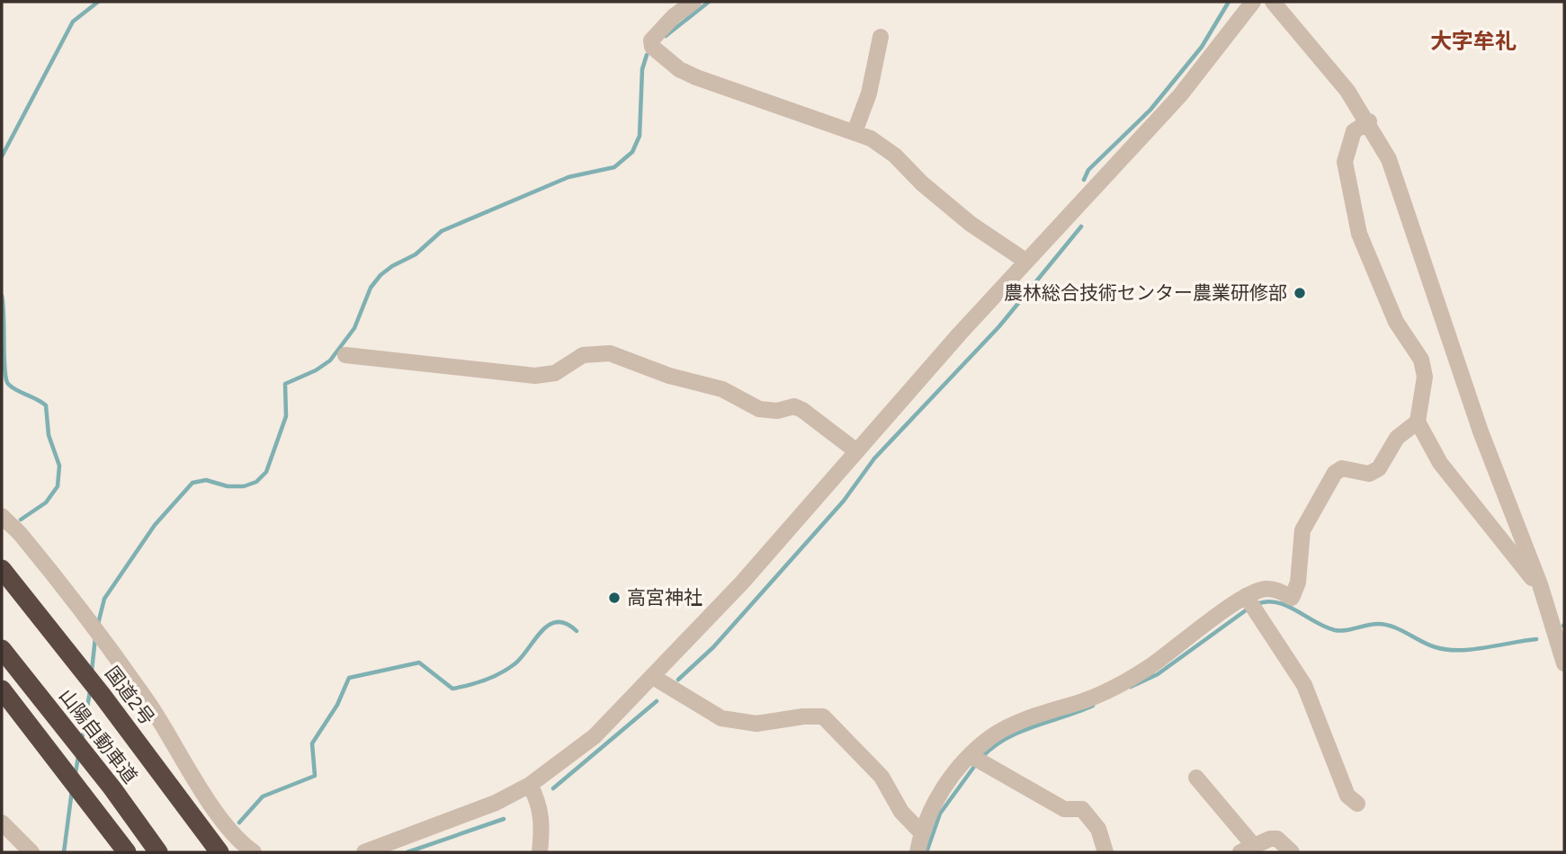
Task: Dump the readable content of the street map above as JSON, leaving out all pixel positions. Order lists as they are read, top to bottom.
{
  "streets": {
    "highway": ["国道2号", "山陽自動車道"]
  },
  "districts": ["大字牟礼"],
  "places": ["農林総合技術センター農業研修部", "高宮神社"]
}
